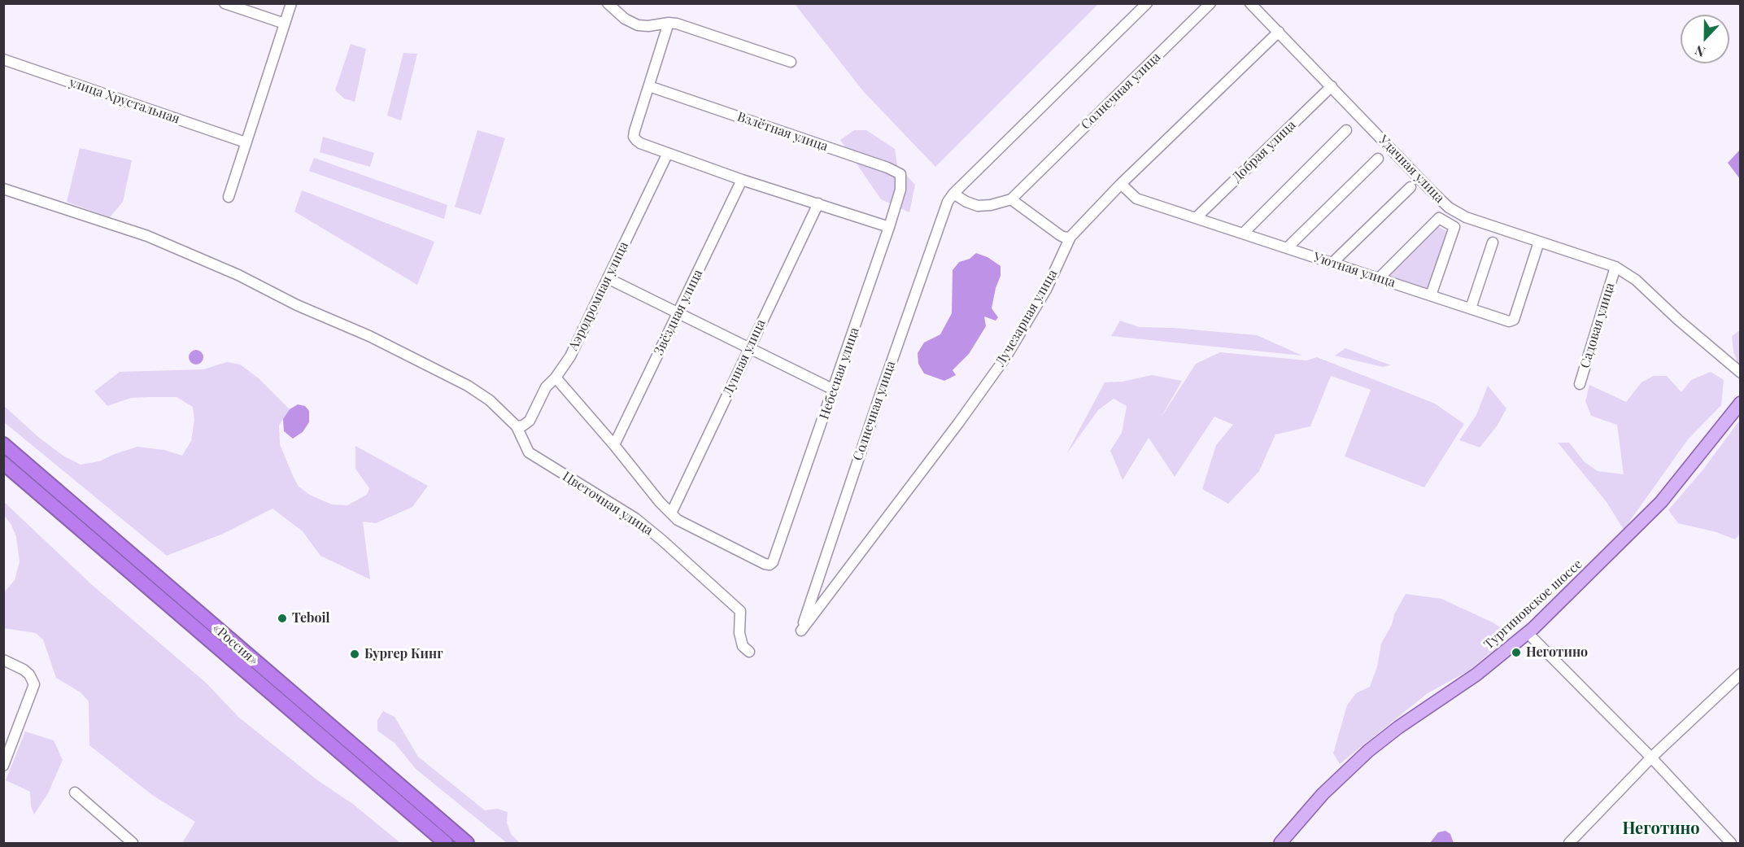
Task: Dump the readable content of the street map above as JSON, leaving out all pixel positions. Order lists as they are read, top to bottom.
{
  "streets": {
    "highway": ["«Россия»"],
    "main road": ["Тургиновское шоссе"],
    "street": [
      "Солнечная улица",
      "улица Хрустальная",
      "Взлётная улица",
      "Добрая улица",
      "Удачная улица",
      "Уютная улица",
      "Аэродромная улица",
      "Звёздная улица",
      "Лучезарная улица",
      "Садовая улица",
      "Лунная улица",
      "Небесная улица",
      "Цветочная улица"
    ]
  },
  "crossings": [
    ["Солнечная улица", "Лучезарная улица"],
    ["Взлётная улица", "Небесная улица"],
    ["Добрая улица", "Удачная улица"],
    ["Добрая улица", "Уютная улица"],
    ["Удачная улица", "Уютная улица"],
    ["Удачная улица", "Лучезарная улица"],
    ["Удачная улица", "Садовая улица"],
    ["Уютная улица", "Лучезарная улица"],
    ["Аэродромная улица", "Цветочная улица"],
    ["Лунная улица", "Небесная улица"]
  ],
  "districts": ["Неготино"],
  "places": ["Teboil", "Неготино", "Бургер Кинг"],
  "north": "bottom"
}
